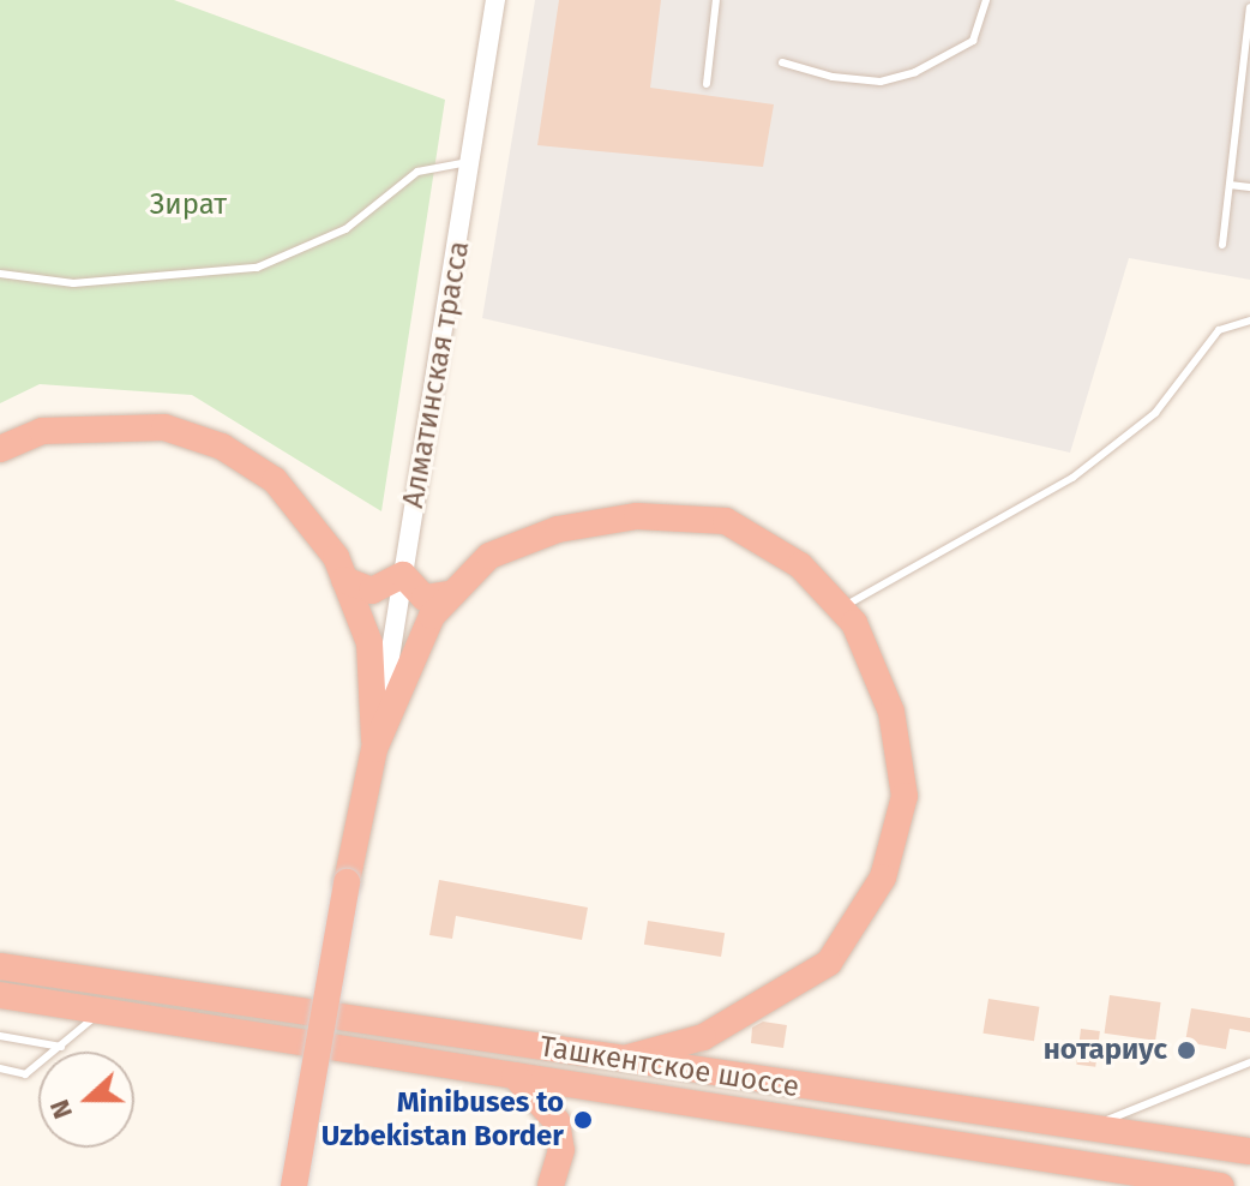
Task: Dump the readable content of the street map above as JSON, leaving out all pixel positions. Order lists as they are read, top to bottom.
{
  "streets": {
    "highway": ["Ташкентское шоссе"],
    "street": ["Алматинская трасса"]
  },
  "parks": ["Зират"],
  "places": ["нотариус", "Minibuses to Uzbekistan Border"],
  "north": "left"
}
